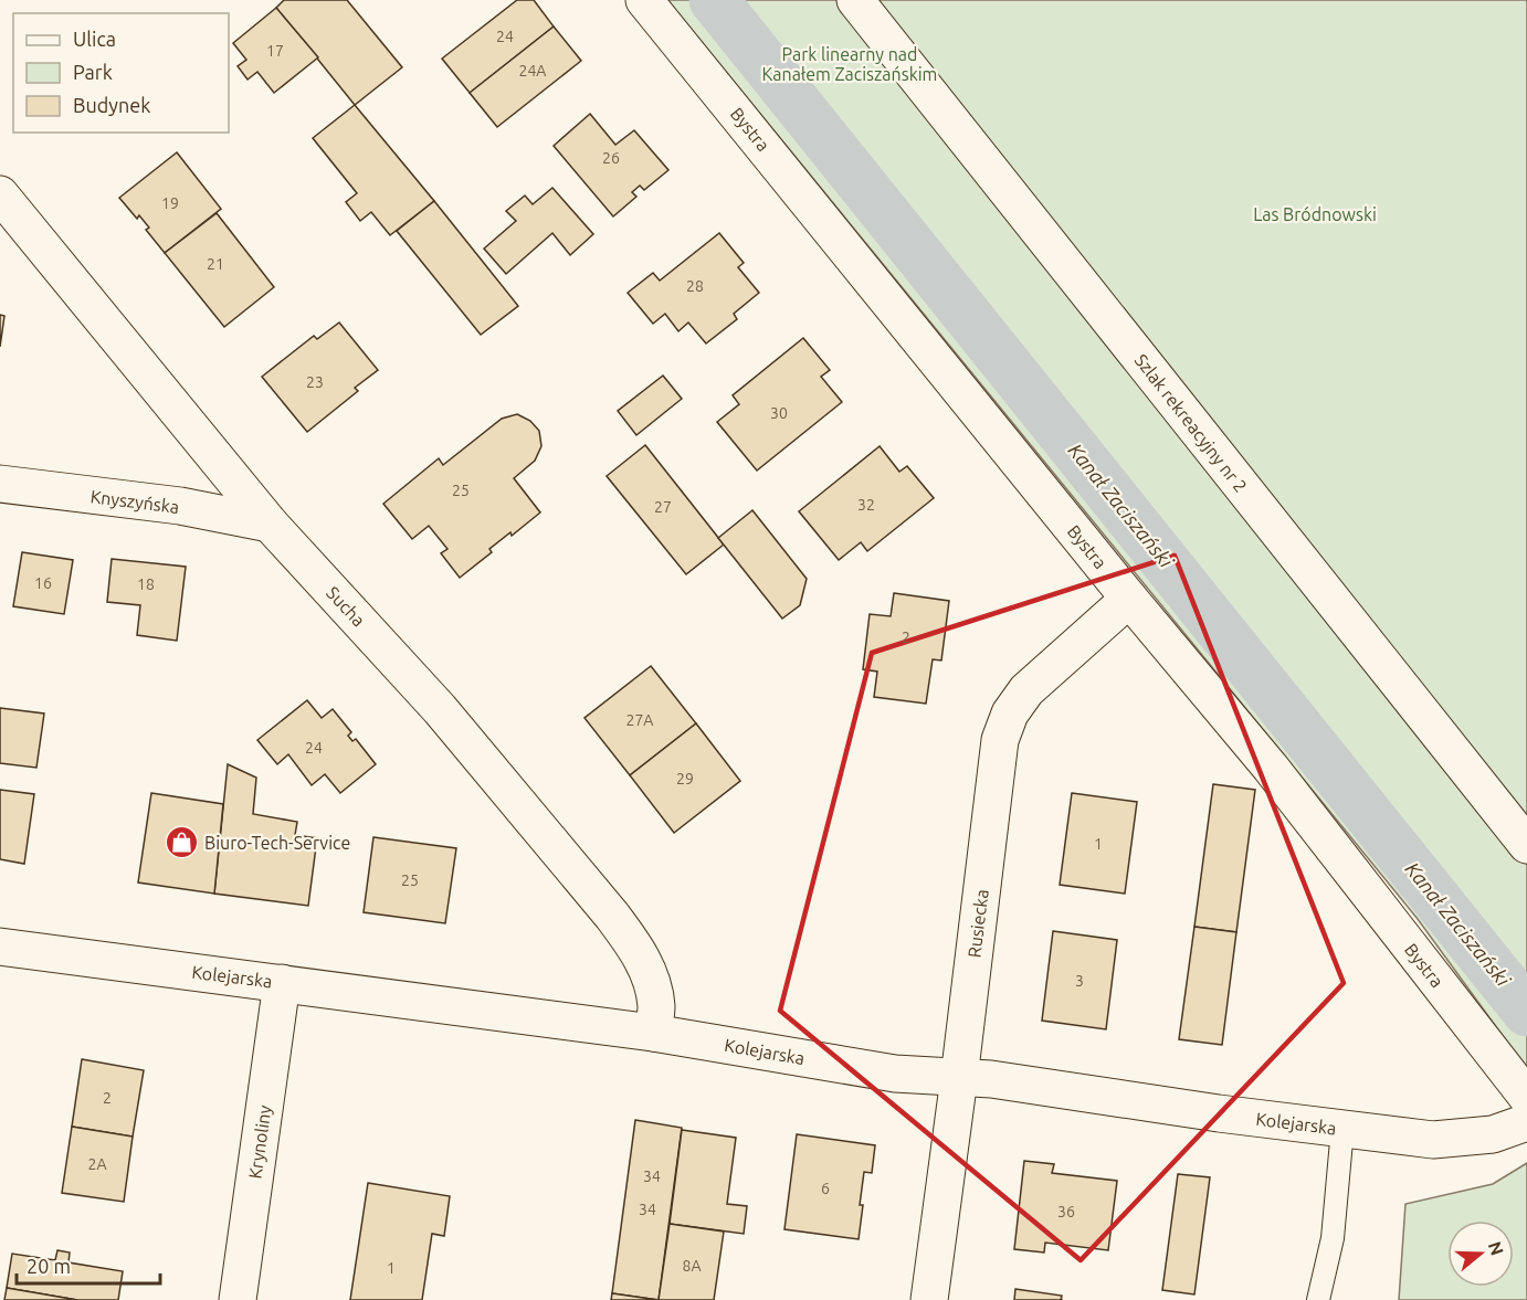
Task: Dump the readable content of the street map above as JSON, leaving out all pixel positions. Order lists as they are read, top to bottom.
{
  "streets": {
    "street": [
      "Bystra",
      "Szlak rekreacyjny nr 2",
      "Knyszyńska",
      "Sucha",
      "Rusiecka",
      "Kolejarska",
      "Krynoliny"
    ]
  },
  "crossings": [
    ["Bystra", "Rusiecka"],
    ["Knyszyńska", "Sucha"],
    ["Sucha", "Kolejarska"],
    ["Rusiecka", "Kolejarska"],
    ["Kolejarska", "Krynoliny"]
  ],
  "water": ["Kanał Zaciszański"],
  "parks": ["Park linearny nad Kanałem Zaciszańskim", "Las Bródnowski"],
  "places": {
    "shop": ["Biuro-Tech-Service"]
  },
  "house_numbers": [
    "24",
    "17",
    "24A",
    "26",
    "19",
    "21",
    "28",
    "23",
    "30",
    "25",
    "32",
    "27",
    "16",
    "18",
    "2",
    "27A",
    "24",
    "29",
    "1",
    "25",
    "3",
    "2",
    "2A",
    "34",
    "6",
    "34",
    "36",
    "8A",
    "1"
  ],
  "legend": ["Ulica", "Park", "Budynek"],
  "scale_bar": "20 m",
  "north": "right"
}
